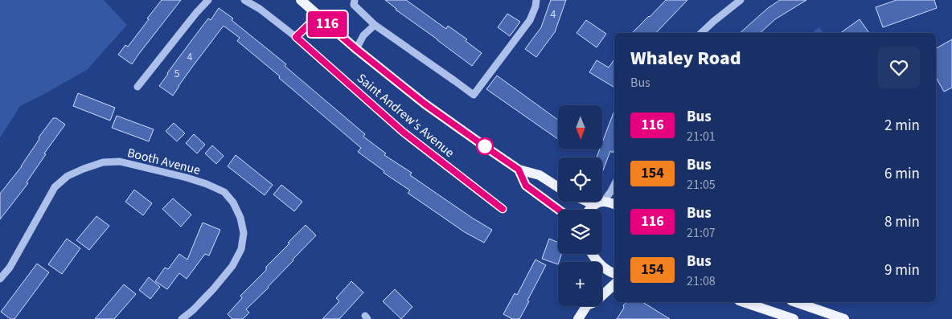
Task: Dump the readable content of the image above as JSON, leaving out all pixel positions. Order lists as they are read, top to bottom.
{
  "streets": {
    "main road": ["Saint Andrew's Avenue"],
    "street": ["Booth Avenue"]
  },
  "lines": ["bus line 116"],
  "house_numbers": ["4", "4", "5"],
  "north": "bottom",
  "page": {
    "on_map": "116",
    "heading": ["Whaley Road", "Bus"],
    "list": [
      {
        "mark": "116",
        "name": "Bus",
        "note": "21:01",
        "value": "2 min"
      },
      {
        "mark": "154",
        "name": "Bus",
        "note": "21:05",
        "value": "6 min"
      },
      {
        "mark": "116",
        "name": "Bus",
        "note": "21:07",
        "value": "8 min"
      },
      {
        "mark": "154",
        "name": "Bus",
        "note": "21:08",
        "value": "9 min"
      }
    ],
    "map_buttons": "+"
  }
}
